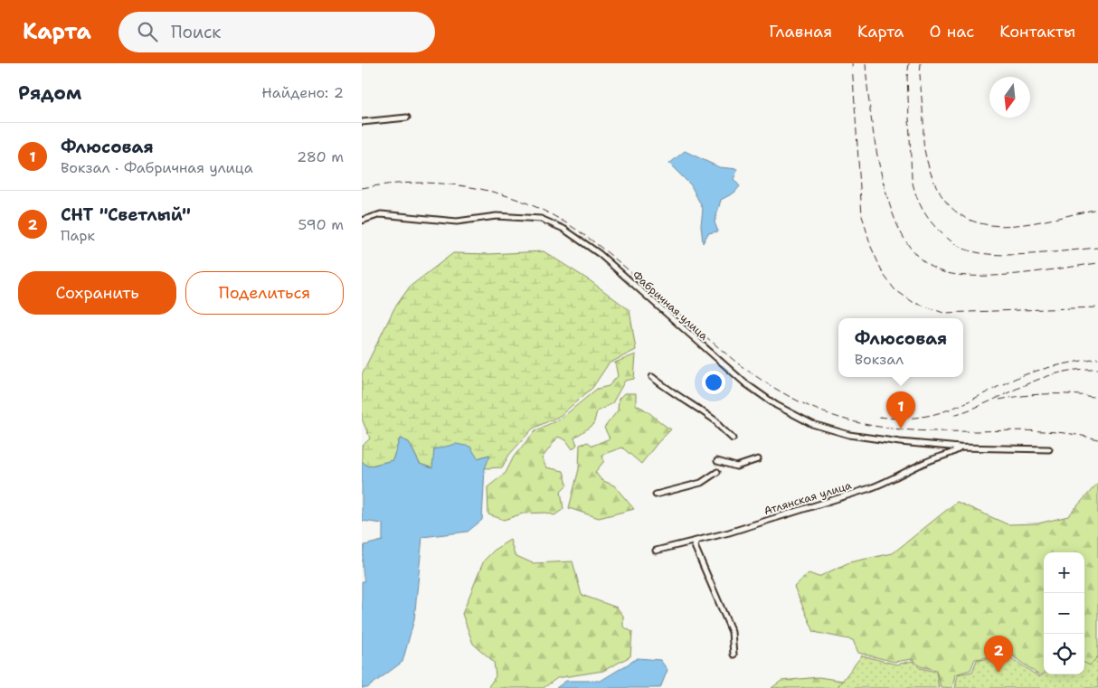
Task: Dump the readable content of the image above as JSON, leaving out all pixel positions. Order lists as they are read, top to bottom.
{
  "streets": {
    "street": ["Фабричная улица", "Атлянская улица"]
  },
  "crossings": [
    ["Фабричная улица", "Атлянская улица"]
  ],
  "north": "bottom",
  "page": {
    "header": "Карта",
    "search": "Поиск",
    "nav": [
      "Главная",
      "Карта",
      "О нас",
      "Контакты"
    ],
    "heading": ["Рядом", "Найдено: 2"],
    "list": [
      {
        "mark": "1",
        "name": "Флюсовая",
        "note": "Вокзал · Фабричная улица",
        "value": "280 m"
      },
      {
        "mark": "2",
        "name": "СНТ \"Светлый\"",
        "note": "Парк",
        "value": "590 m"
      }
    ],
    "buttons": ["Сохранить", "Поделиться"],
    "popup": ["Флюсовая", "Вокзал"],
    "pins": ["1", "2"],
    "map_buttons": ["+", "−"]
  }
}
